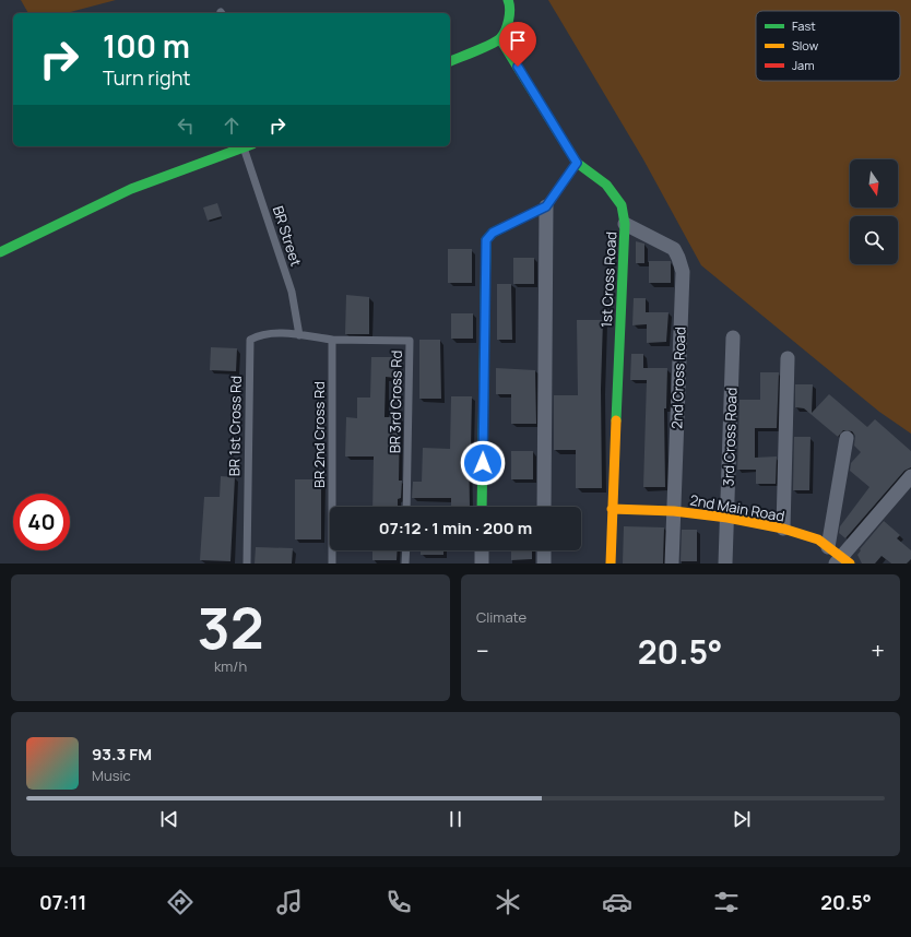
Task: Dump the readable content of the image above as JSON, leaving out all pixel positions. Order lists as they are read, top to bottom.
{
  "streets": {
    "street": [
      "1st Cross Road",
      "2nd Cross Road",
      "3rd Cross Road",
      "2nd Main Road"
    ],
    "lane": [
      "BR Street",
      "BR 3rd Cross Rd",
      "BR 1st Cross Rd",
      "BR 2nd Cross Rd"
    ]
  },
  "crossings": [
    ["BR Street", "BR 1st Cross Rd"],
    ["1st Cross Road", "2nd Cross Road"],
    ["1st Cross Road", "2nd Main Road"],
    ["2nd Cross Road", "2nd Main Road"],
    ["BR 3rd Cross Rd", "BR 2nd Cross Rd"],
    ["3rd Cross Road", "2nd Main Road"]
  ],
  "legend": ["Fast", "Slow", "Jam"],
  "north": "bottom",
  "page": {
    "turn": ["100 m", "Turn right"],
    "limit": "40",
    "trip": "07:12 · 1 min · 200 m",
    "tile": [
      ["32", "km/h"],
      "Climate"
    ],
    "heat": ["−", "20.5°", "+"],
    "song": ["93.3 FM", "Music"],
    "tabs": ["07:11", "20.5°"]
  }
}
